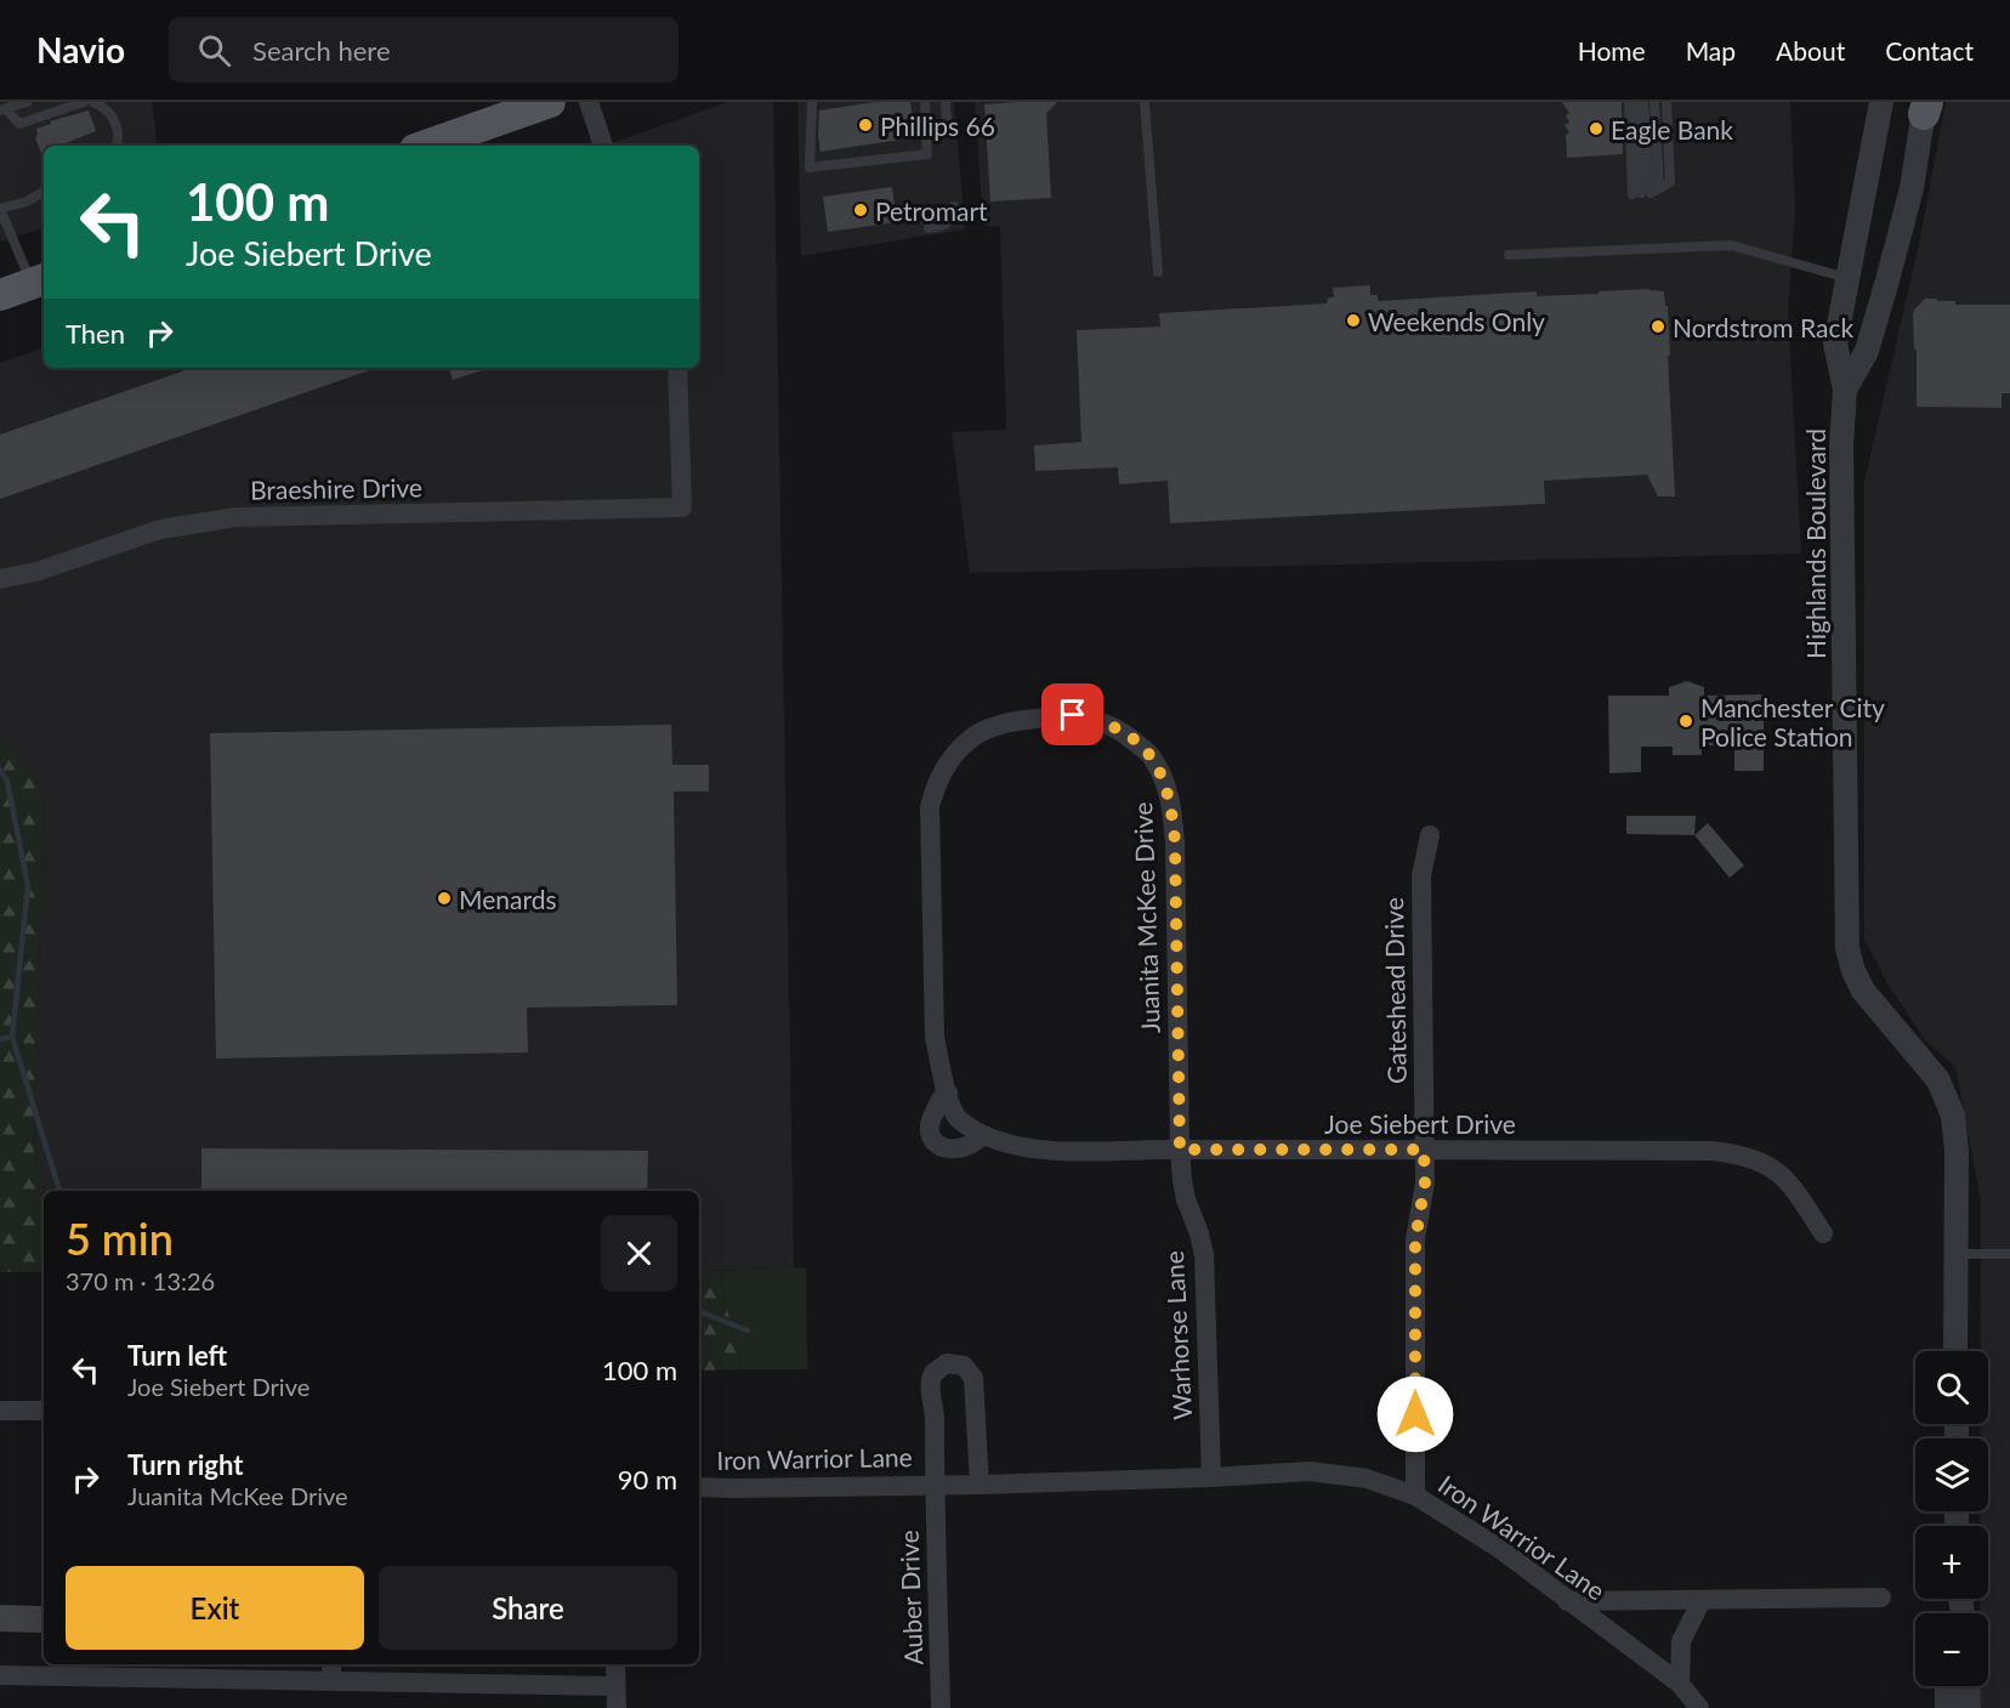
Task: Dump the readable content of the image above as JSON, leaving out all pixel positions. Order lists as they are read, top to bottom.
{
  "streets": {
    "street": [
      "Braeshire Drive",
      "Highlands Boulevard",
      "Juanita McKee Drive",
      "Gateshead Drive",
      "Joe Siebert Drive",
      "Warhorse Lane",
      "Iron Warrior Lane",
      "Auber Drive"
    ]
  },
  "crossings": [
    ["Juanita McKee Drive", "Joe Siebert Drive"],
    ["Juanita McKee Drive", "Warhorse Lane"],
    ["Gateshead Drive", "Joe Siebert Drive"],
    ["Gateshead Drive", "Iron Warrior Lane"],
    ["Joe Siebert Drive", "Warhorse Lane"],
    ["Warhorse Lane", "Iron Warrior Lane"],
    ["Iron Warrior Lane", "Auber Drive"]
  ],
  "places": [
    "Phillips 66",
    "Eagle Bank",
    "Petromart",
    "Weekends Only",
    "Nordstrom Rack",
    "Manchester City Police Station",
    "Menards"
  ],
  "page": {
    "header": "Navio",
    "search": "Search here",
    "nav": [
      "Home",
      "Map",
      "About",
      "Contact"
    ],
    "turn": ["100 m", "Joe Siebert Drive"],
    "then": "Then",
    "heading": ["5 min", "370 m · 13:26"],
    "list": [
      {
        "name": "Turn left",
        "note": "Joe Siebert Drive",
        "value": "100 m"
      },
      {
        "name": "Turn right",
        "note": "Juanita McKee Drive",
        "value": "90 m"
      }
    ],
    "map_buttons": ["+", "−"],
    "buttons": ["Exit", "Share"]
  }
}
